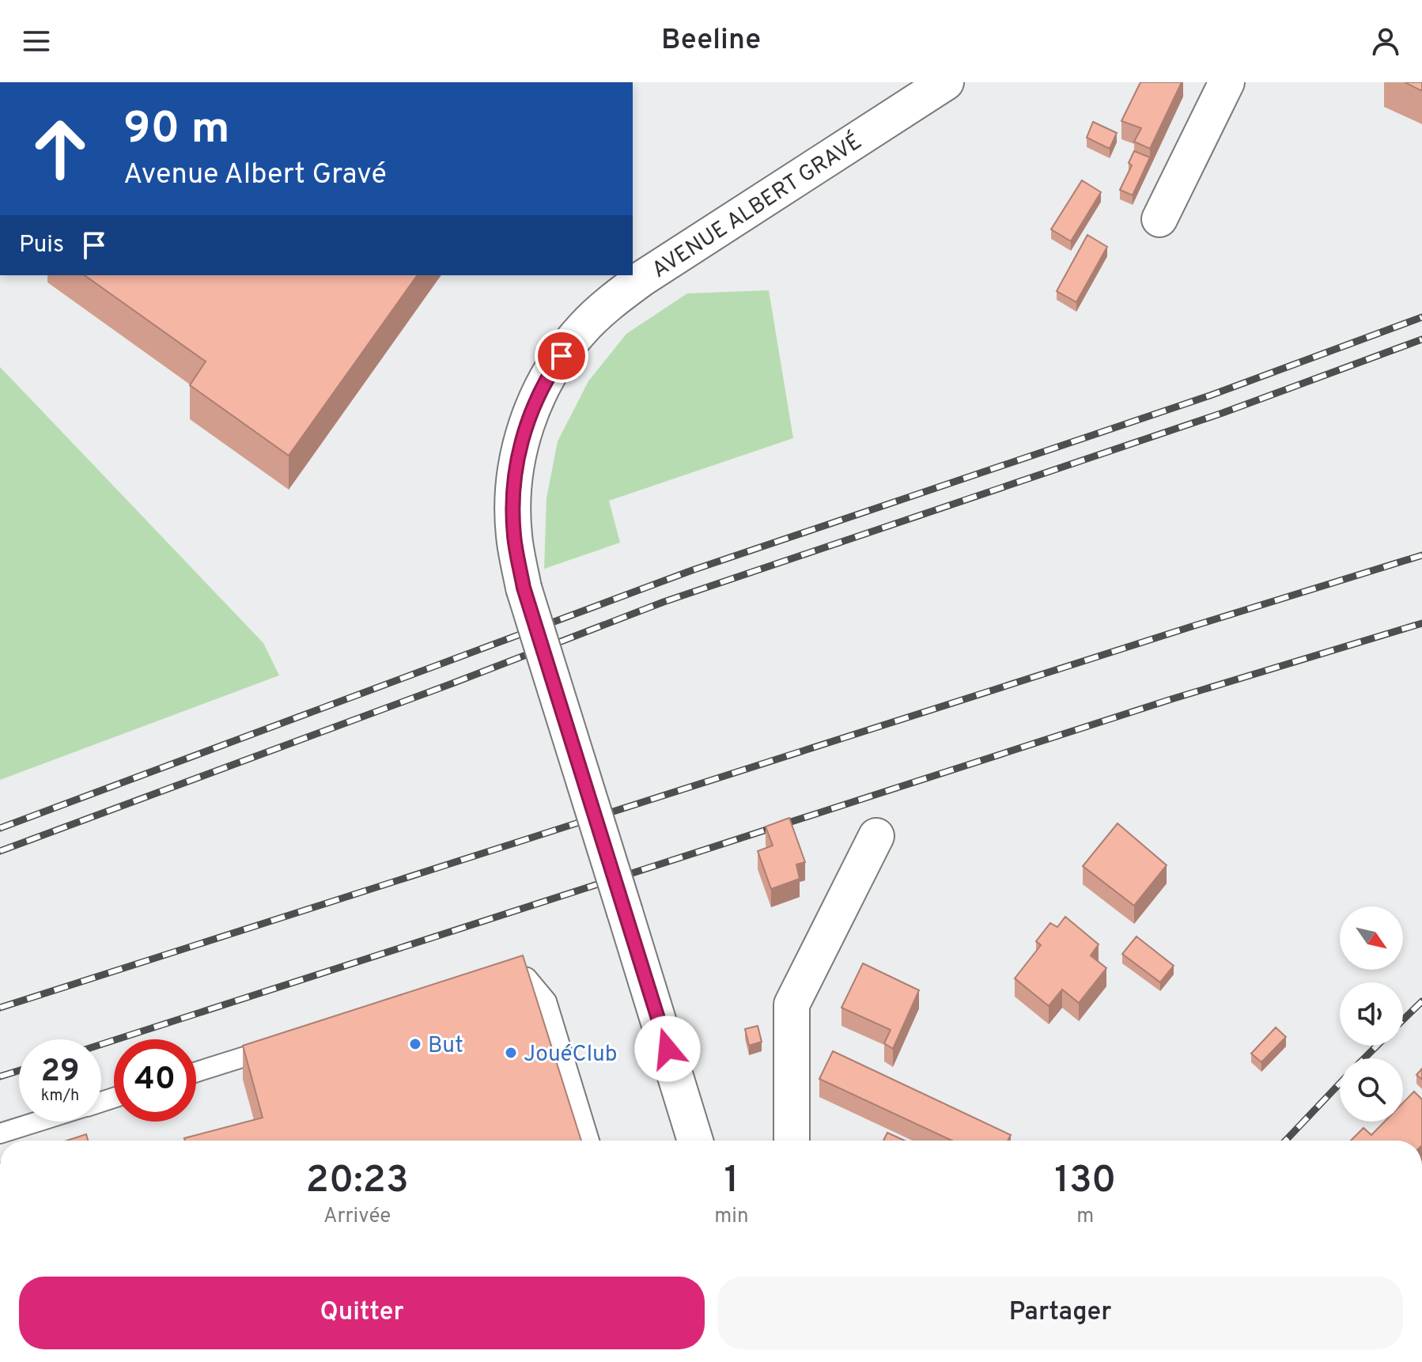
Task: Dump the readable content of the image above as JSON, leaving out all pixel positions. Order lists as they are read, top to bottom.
{
  "streets": {
    "street": ["AVENUE ALBERT GRAVÉ"]
  },
  "places": ["But", "JouéClub"],
  "north": "bottom right",
  "page": {
    "header": "Beeline",
    "turn": ["90 m", "Avenue Albert Gravé"],
    "then": "Puis",
    "speed": "29 km/h",
    "limit": "40",
    "eta": [
      "20:23",
      "Arrivée",
      "1",
      "min",
      "130",
      "m"
    ],
    "buttons": ["Quitter", "Partager"]
  }
}
